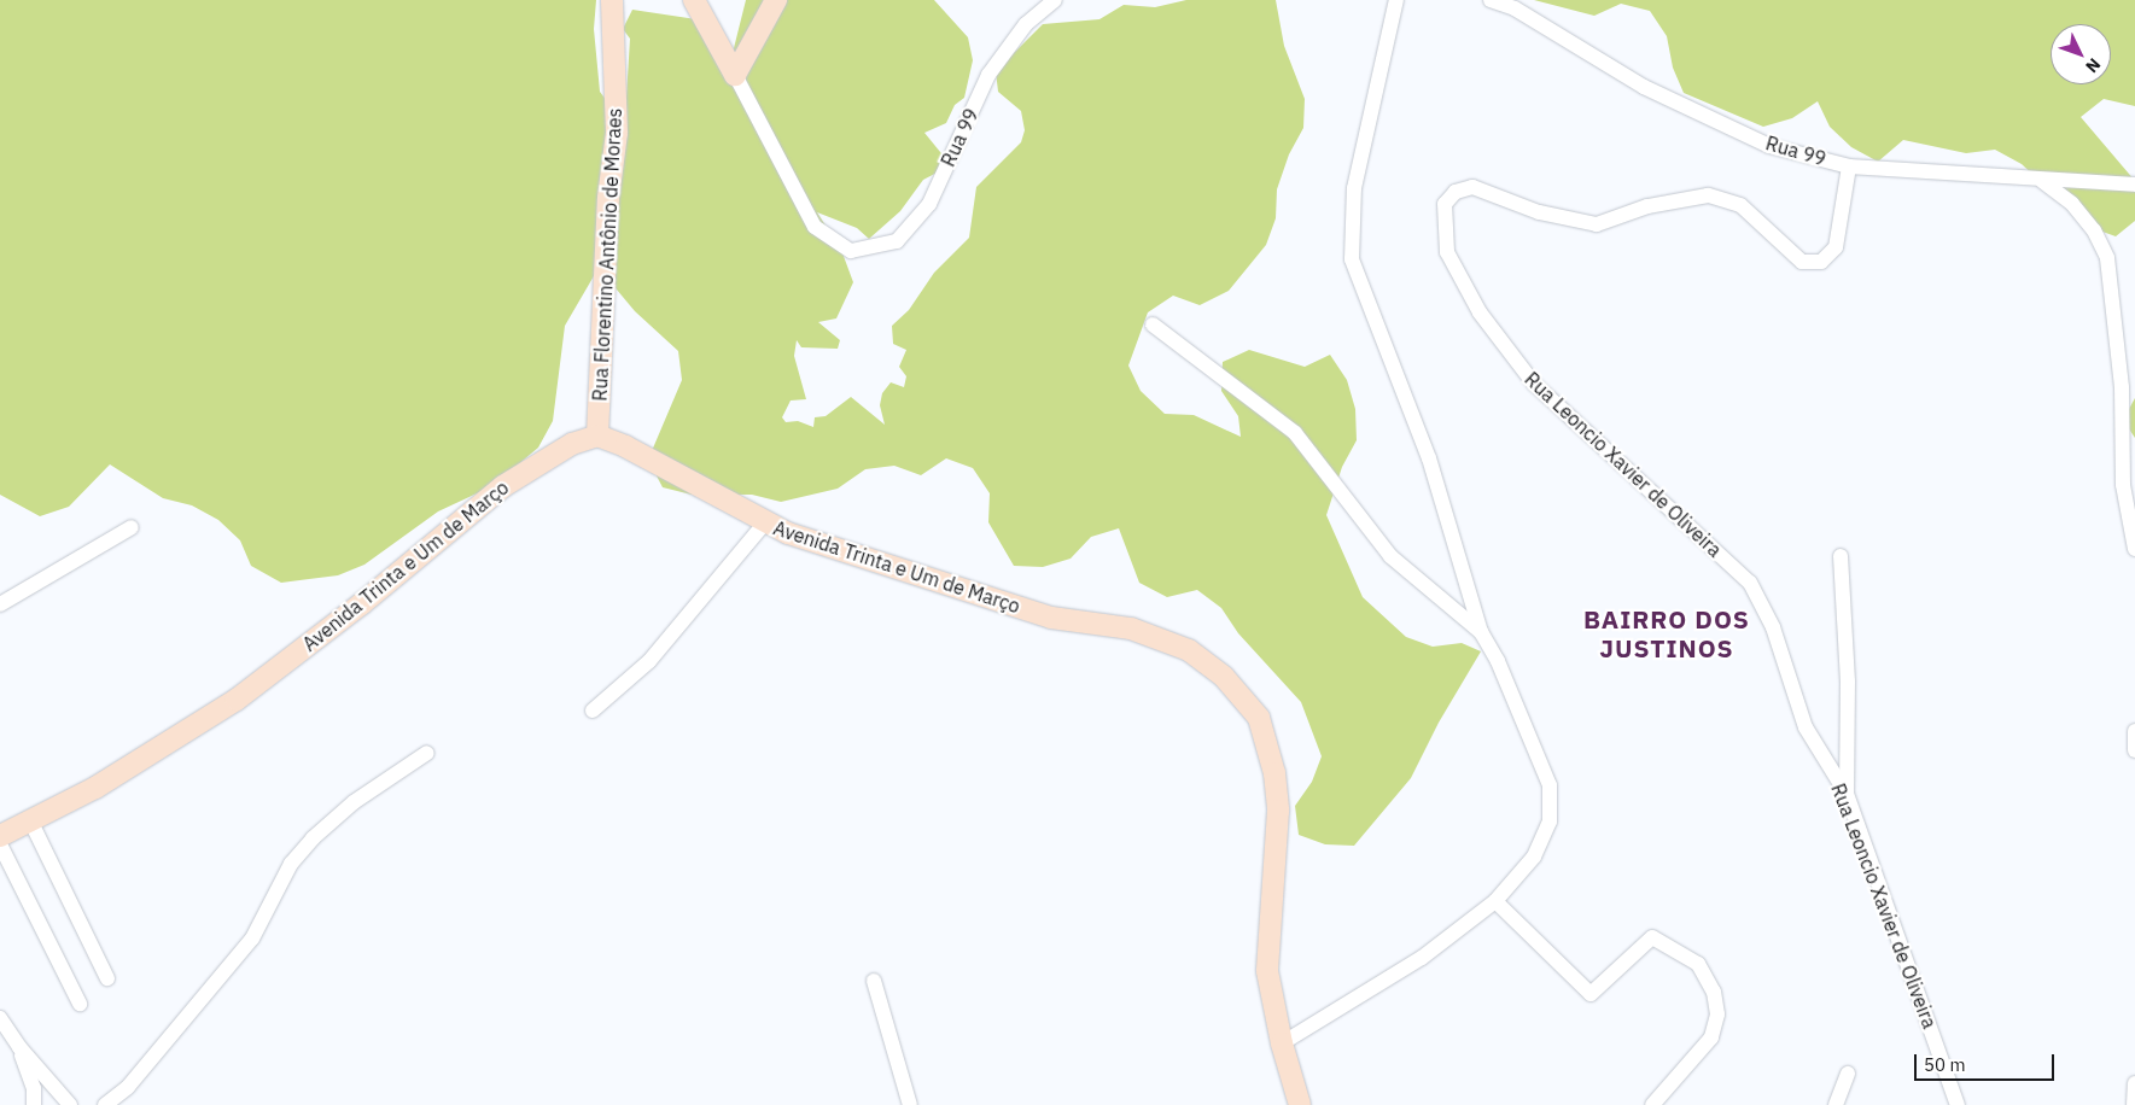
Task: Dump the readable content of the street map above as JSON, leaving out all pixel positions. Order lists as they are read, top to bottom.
{
  "streets": {
    "street": [
      "Rua 99",
      "Rua Florentino Antônio de Moraes",
      "Rua Leoncio Xavier de Oliveira",
      "Avenida Trinta e Um de Março"
    ]
  },
  "crossings": [
    ["Rua 99", "Rua Leoncio Xavier de Oliveira"],
    ["Rua Florentino Antônio de Moraes", "Avenida Trinta e Um de Março"]
  ],
  "districts": ["BAIRRO DOS JUSTINOS"],
  "scale_bar": "50 m",
  "north": "bottom right"
}
